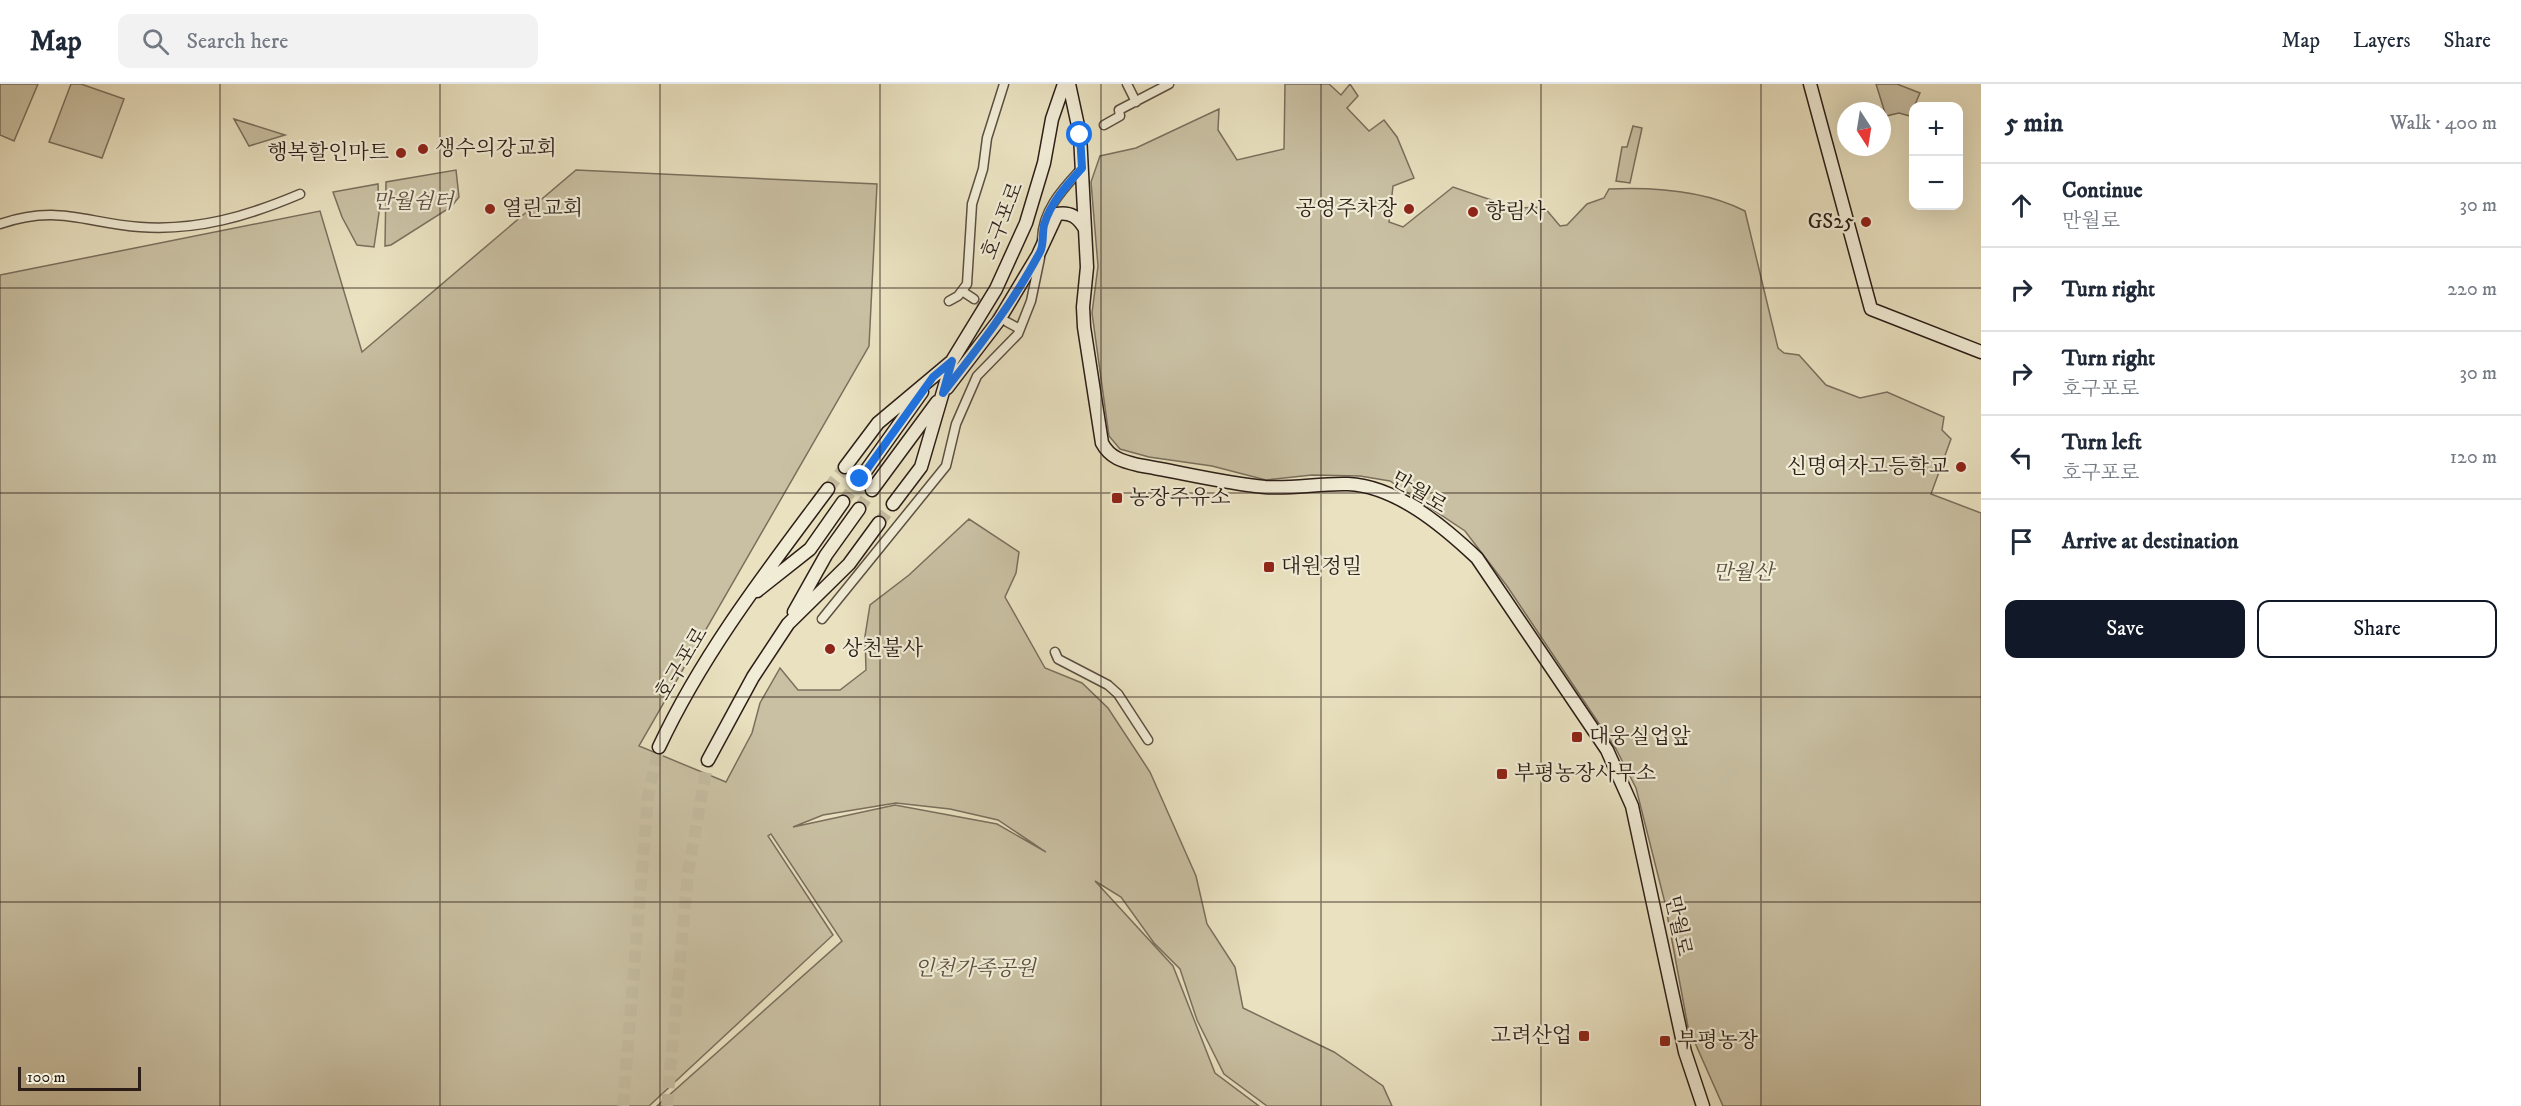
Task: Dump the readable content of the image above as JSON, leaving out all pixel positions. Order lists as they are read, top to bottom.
{
  "streets": {
    "main road": ["호구포로", "만월로"]
  },
  "parks": ["만월쉼터", "만월산", "인천가족공원"],
  "places": {
    "other": [
      "생수의강교회",
      "행복할인마트",
      "열린교회",
      "공영주차장",
      "향림사",
      "GS25",
      "신명여자고등학교",
      "상천불사"
    ],
    "transit": [
      "농장주유소",
      "대원정밀",
      "대웅실업앞",
      "부평농장사무소",
      "고려산업",
      "부평농장"
    ]
  },
  "scale_bar": "100 m",
  "north": "bottom",
  "page": {
    "header": "Map",
    "search": "Search here",
    "nav": ["Map", "Layers", "Share"],
    "heading": ["5 min", "Walk · 400 m"],
    "map_buttons": ["+", "−"],
    "list": [
      ["Continue", "만월로", "30 m"],
      ["Turn right", "220 m"],
      ["Turn right", "호구포로", "30 m"],
      ["Turn left", "호구포로", "120 m"],
      "Arrive at destination"
    ],
    "buttons": ["Save", "Share"],
    "scale": "100 m"
  }
}
